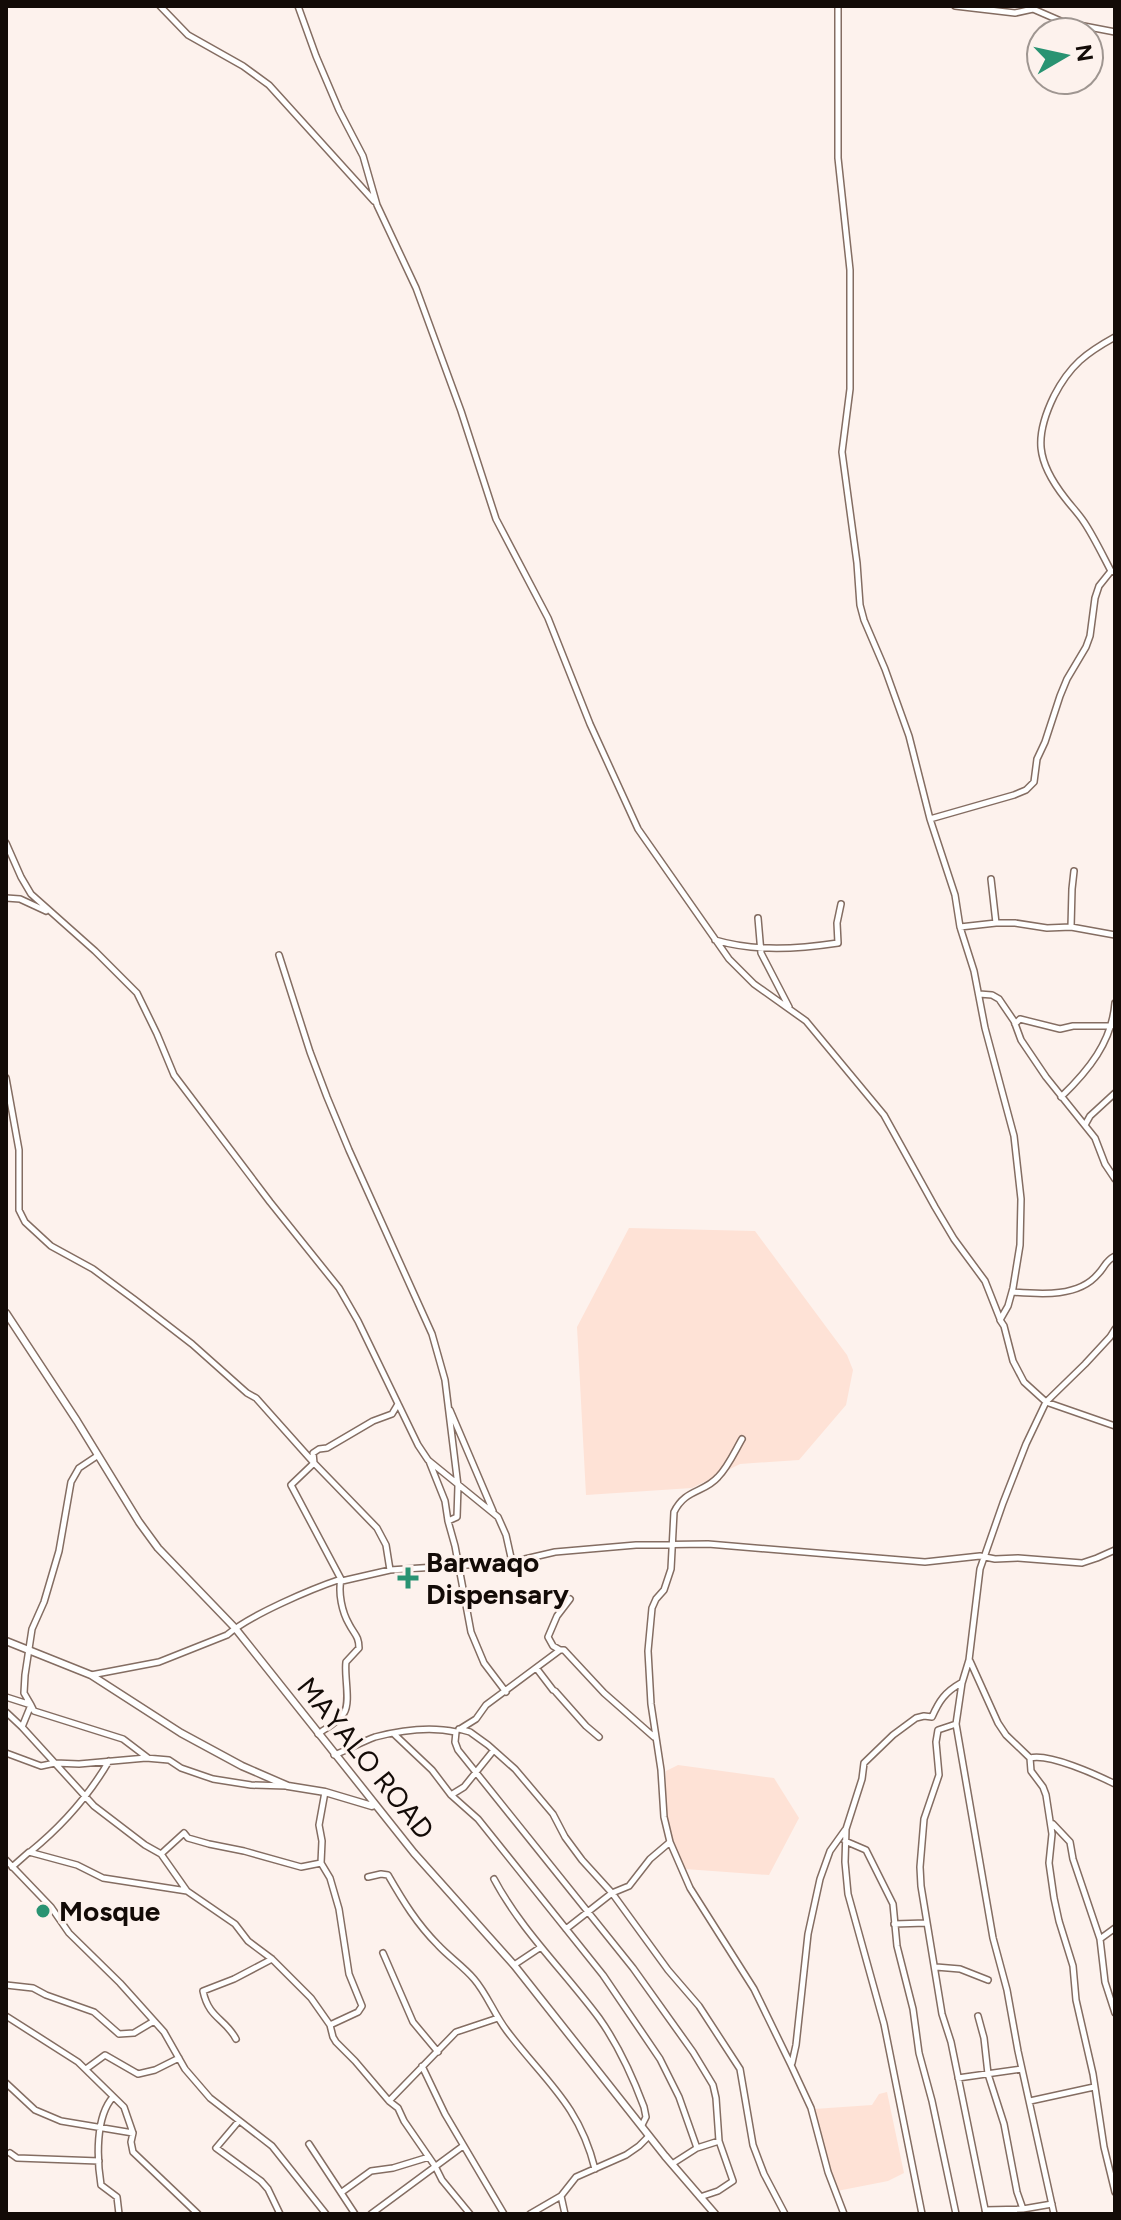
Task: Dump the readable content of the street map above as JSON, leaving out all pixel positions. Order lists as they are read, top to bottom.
{
  "streets": {
    "street": ["MAYALO ROAD"]
  },
  "places": {
    "health": ["Barwaqo Dispensary"],
    "other": ["Mosque"]
  },
  "north": "right"
}
